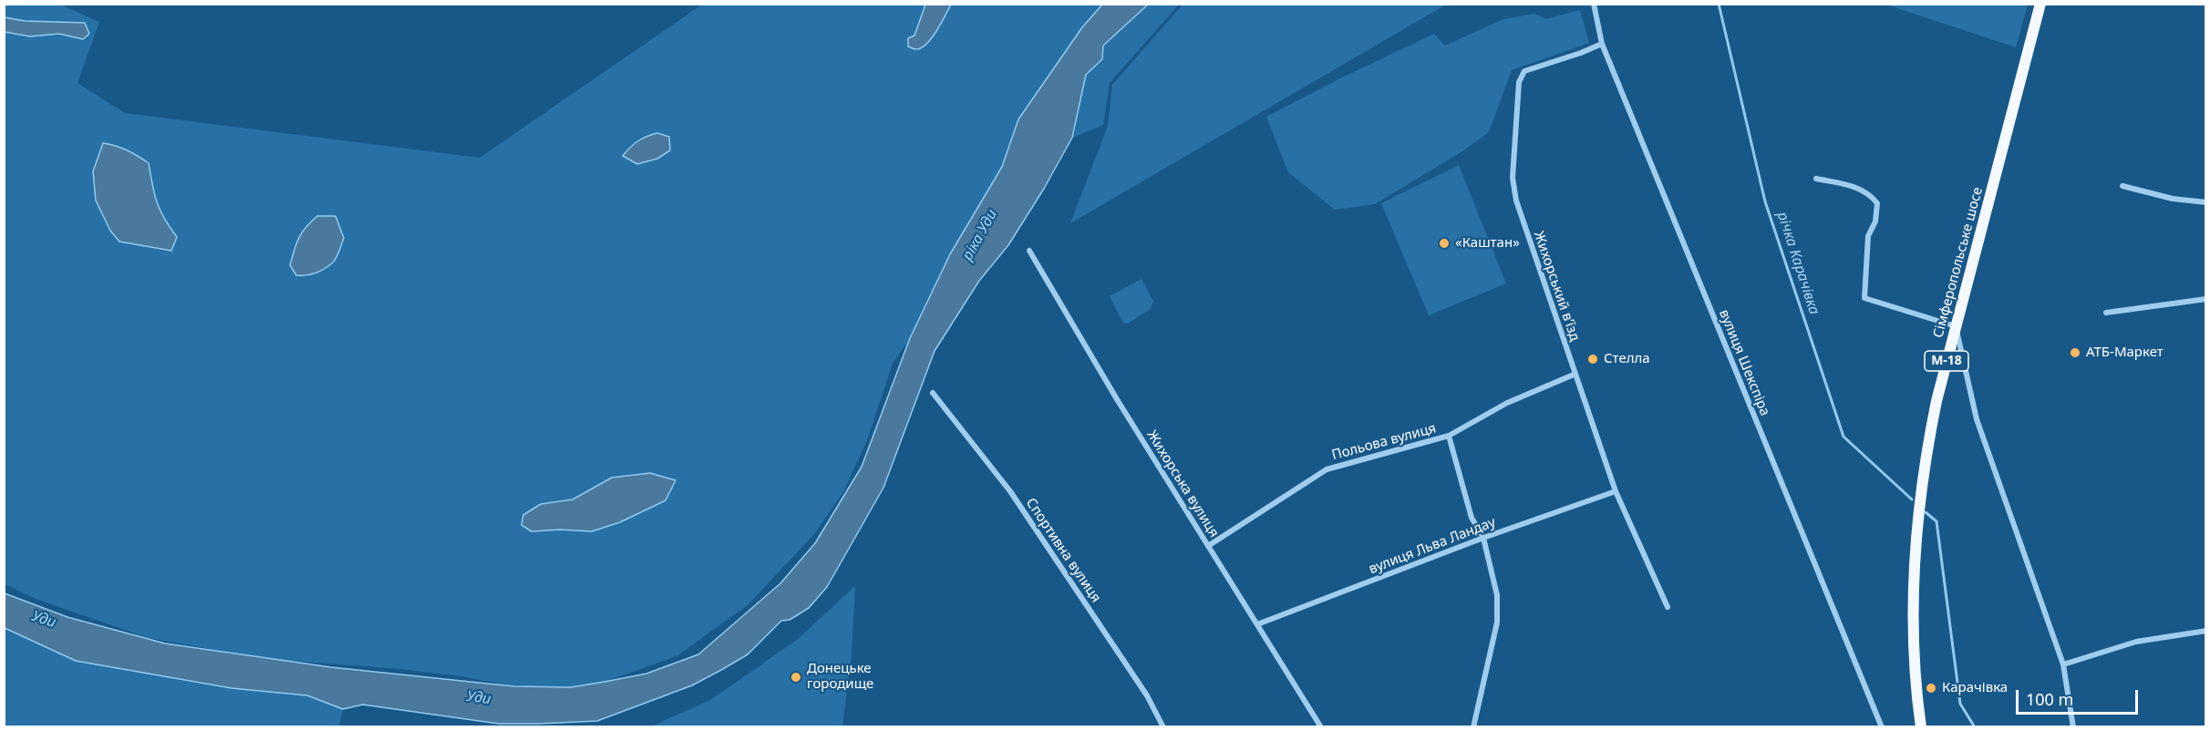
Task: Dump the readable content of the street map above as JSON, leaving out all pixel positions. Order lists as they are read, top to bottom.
{
  "streets": {
    "highway": ["Сімферопольське шосе", "М-18"],
    "street": [
      "Жихорський в’їзд",
      "вулиця Шекспіра",
      "Польова вулиця",
      "Жихорська вулиця",
      "вулиця Льва Ландау",
      "Спортивна вулиця"
    ]
  },
  "crossings": [
    ["Жихорський в’їзд", "вулиця Шекспіра"],
    ["Жихорський в’їзд", "Польова вулиця"],
    ["Жихорський в’їзд", "вулиця Льва Ландау"],
    ["Польова вулиця", "Жихорська вулиця"],
    ["Жихорська вулиця", "вулиця Льва Ландау"]
  ],
  "water": ["ріка Уди", "річка Карачівка", "Уди"],
  "places": [
    "«Каштан»",
    "АТБ-Маркет",
    "Стелла",
    "Донецьке городище",
    "Карачівка"
  ],
  "scale_bar": "100 m"
}
